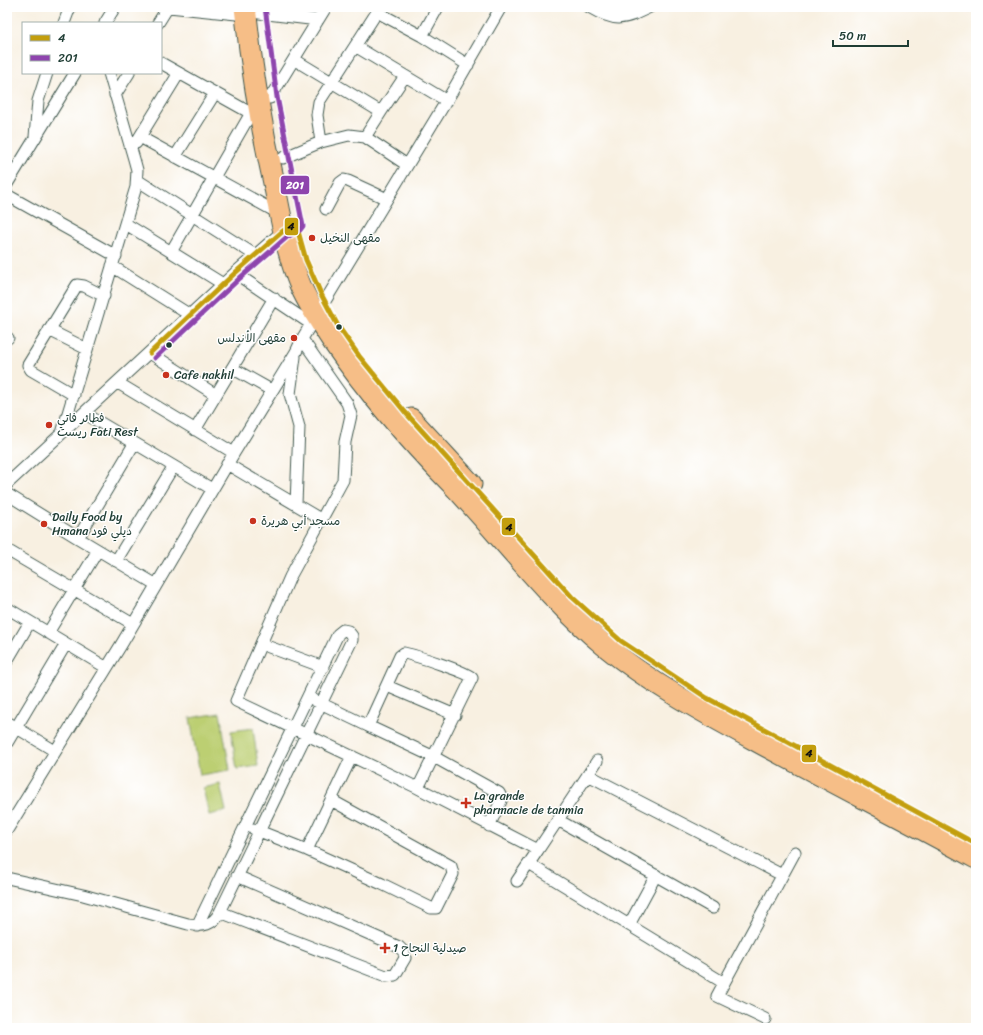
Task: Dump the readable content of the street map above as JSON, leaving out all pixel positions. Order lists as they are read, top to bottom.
{
  "places": {
    "other": [
      "مقهى النخيل",
      "مقهى الأندلس",
      "Cafe nakhil",
      "فطائر فاتي ريست Fati Rest",
      "مسجد أبي هريرة",
      "Daily Food by Hmana ديلي فود"
    ],
    "health": ["La grande pharmacie de tanmia", "صيدلية النجاح 1"]
  },
  "lines": ["transit line 201", "transit line 4"],
  "legend": ["4", "201"],
  "scale_bar": "50 m"
}
